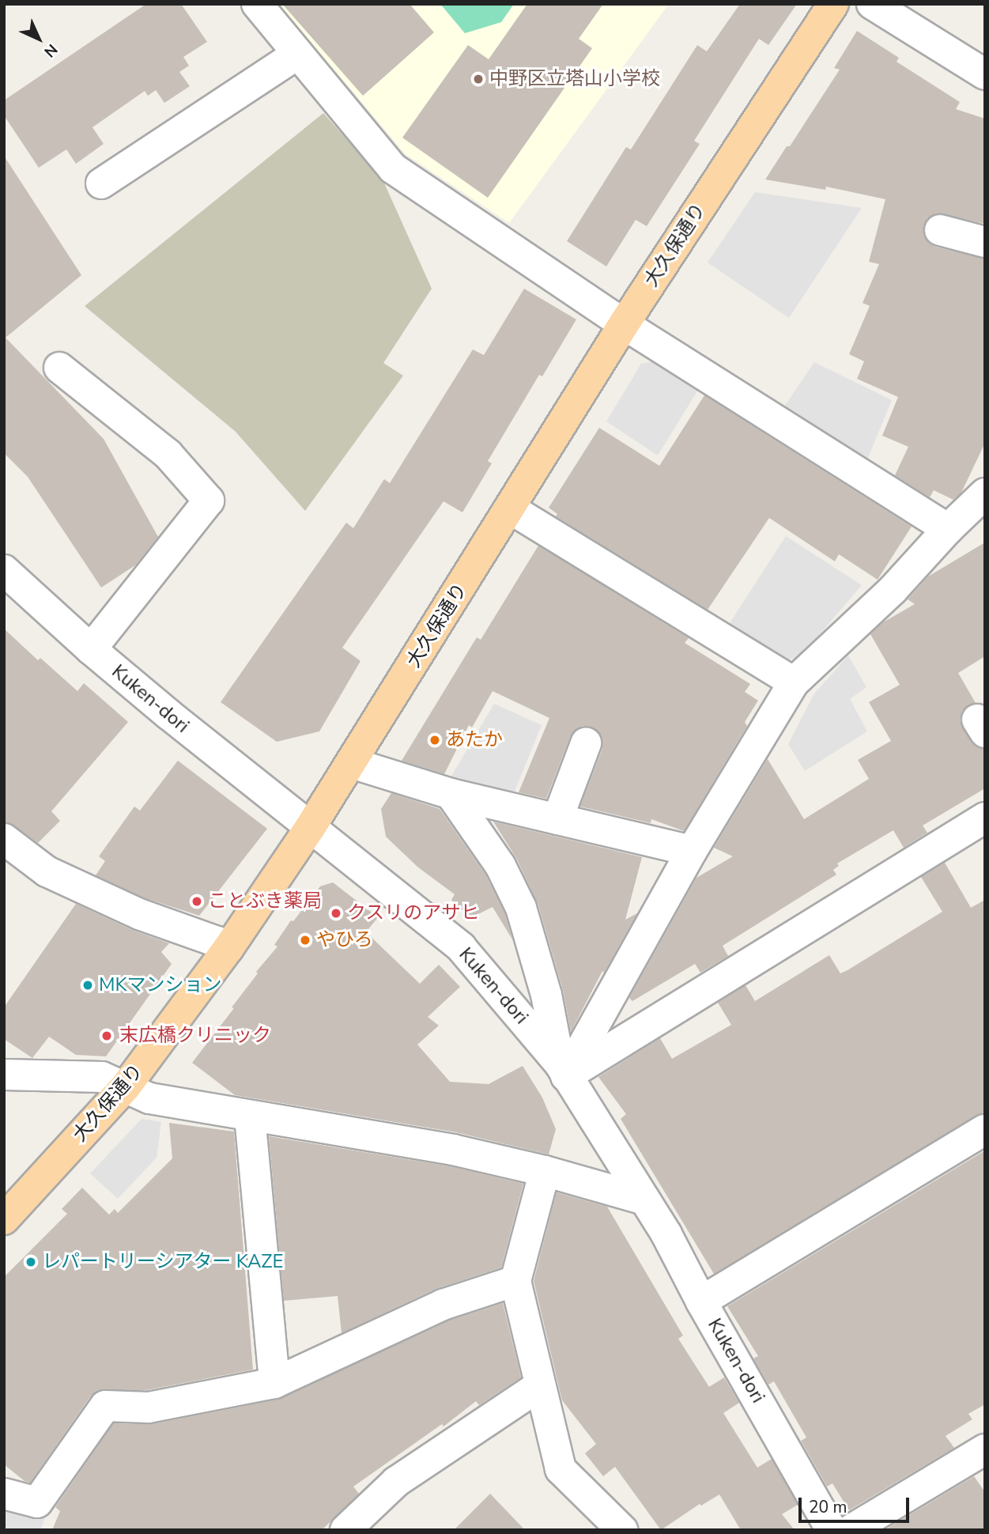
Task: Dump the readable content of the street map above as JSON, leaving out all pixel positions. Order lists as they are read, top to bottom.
{
  "streets": {
    "main road": ["大久保通り"],
    "street": ["Kuken-dori"]
  },
  "crossings": [
    ["大久保通り", "Kuken-dori"]
  ],
  "places": [
    "中野区立塔山小学校",
    "あたか",
    "ことぶき薬局",
    "クスリのアサヒ",
    "やひろ",
    "MKマンション",
    "末広橋クリニック",
    "レパートリーシアター KAZE"
  ],
  "scale_bar": "20 m",
  "north": "bottom right"
}
